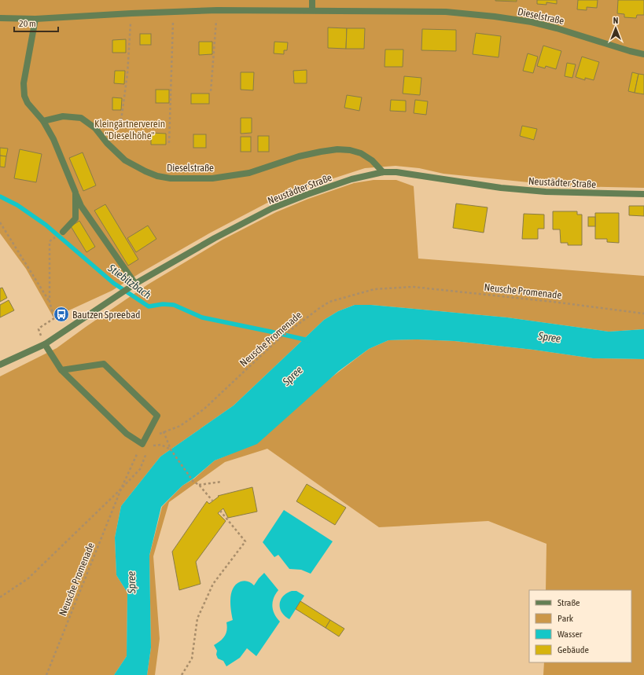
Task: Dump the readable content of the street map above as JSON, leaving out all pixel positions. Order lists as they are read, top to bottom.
{
  "streets": {
    "street": ["Dieselstraße", "Neustädter Straße"],
    "path": ["Neusche Promenade"]
  },
  "crossings": [
    ["Dieselstraße", "Neustädter Straße"]
  ],
  "water": ["Stiebitzbach", "Spree"],
  "parks": ["Kleingärtnerverein \"Dieselhöhe\""],
  "places": {
    "bus stop": ["Bautzen Spreebad"]
  },
  "legend": [
    "Straße",
    "Park",
    "Wasser",
    "Gebäude"
  ],
  "scale_bar": "20 m",
  "north": "top"
}
